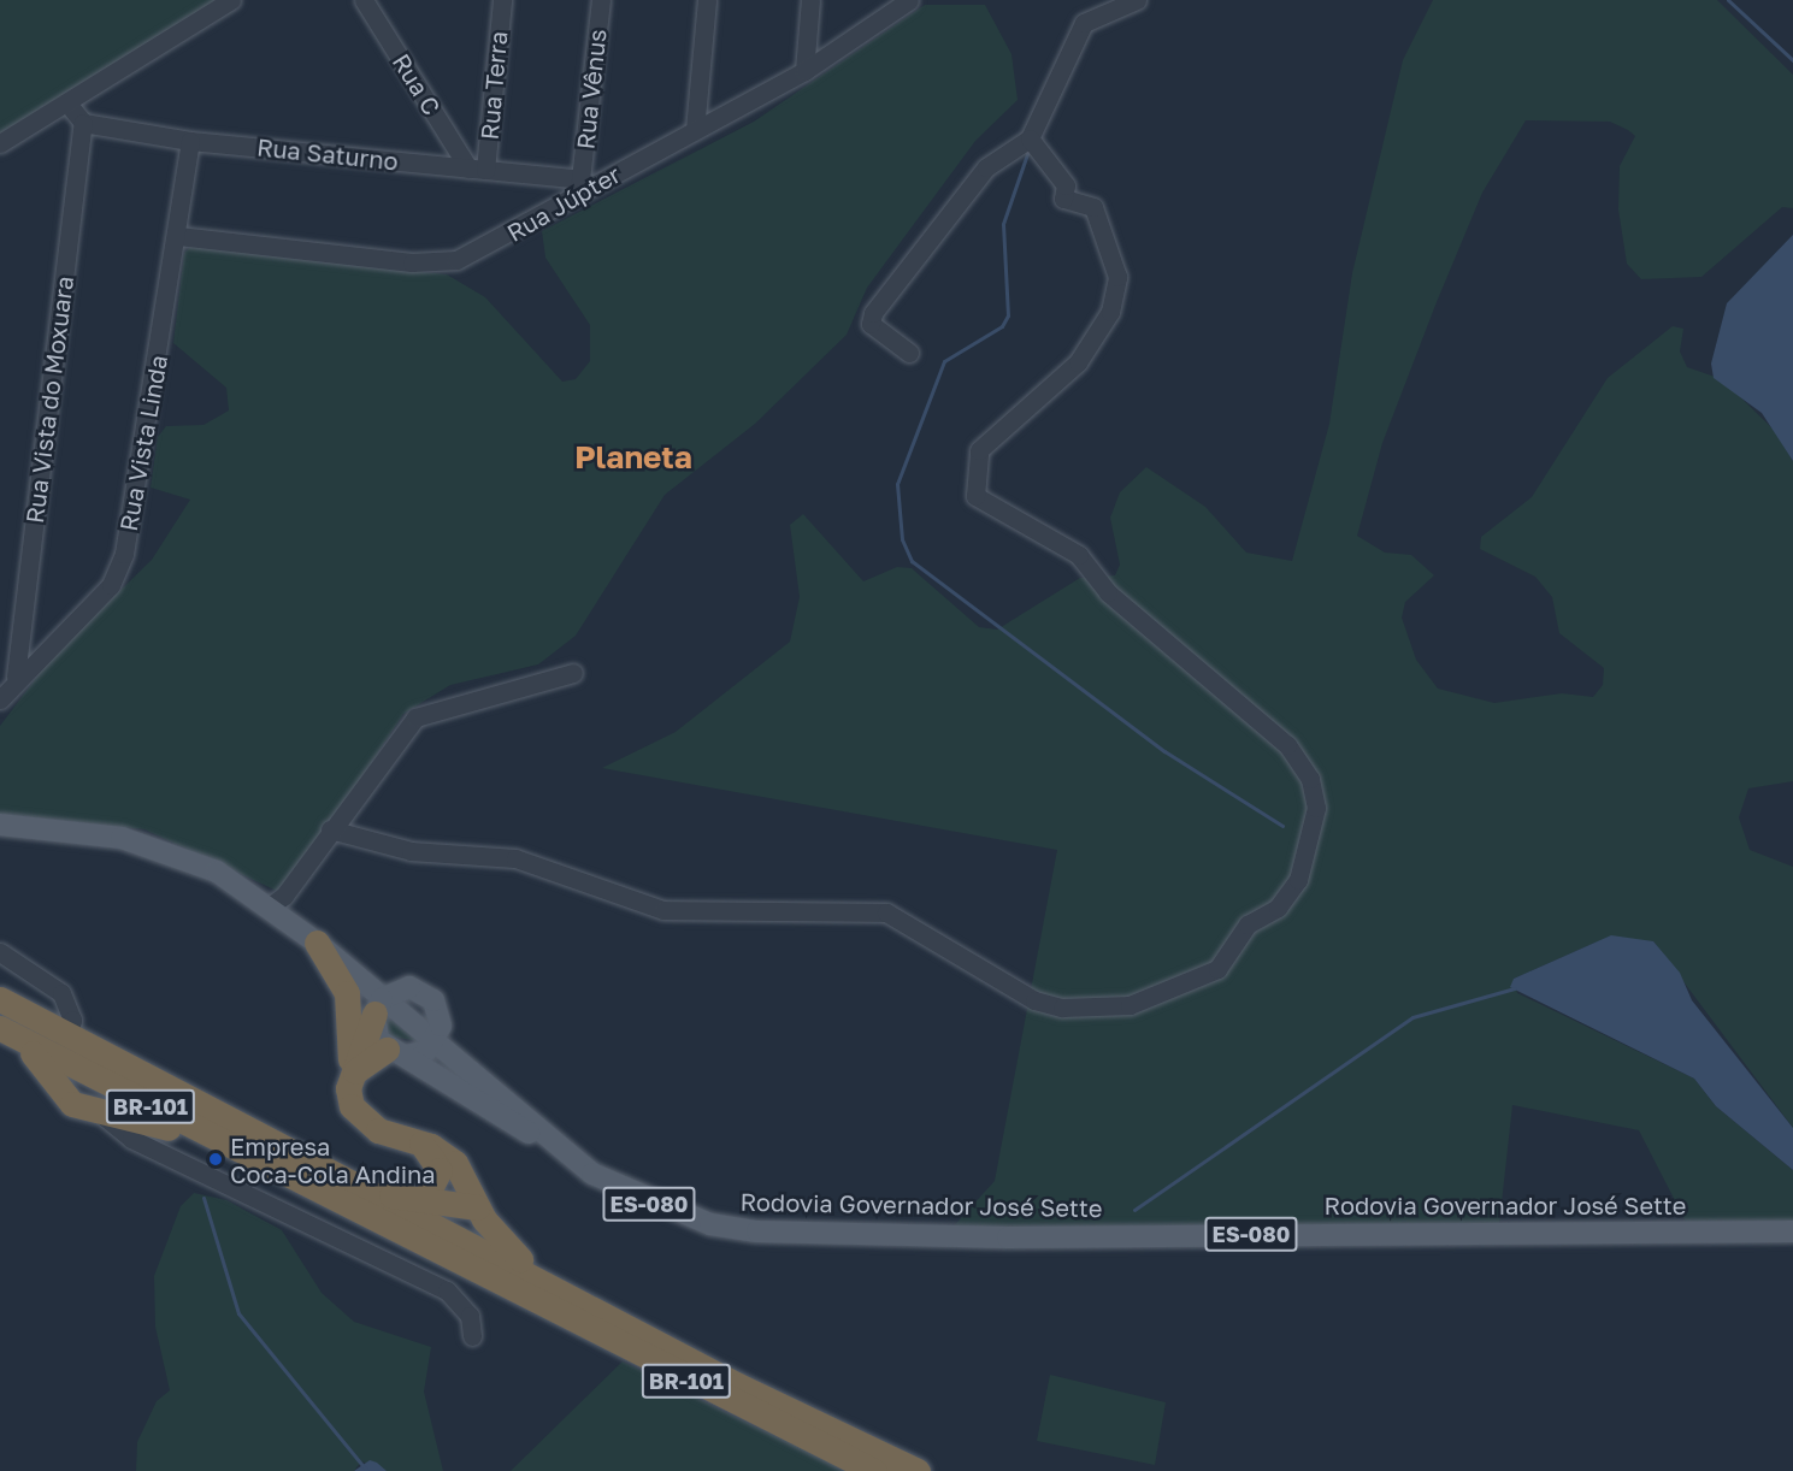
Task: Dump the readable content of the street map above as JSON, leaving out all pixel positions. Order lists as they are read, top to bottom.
{
  "streets": {
    "highway": ["BR-101"],
    "main road": ["ES-080", "Rodovia Governador José Sette"],
    "street": [
      "Rua C",
      "Rua Terra",
      "Rua Vênus",
      "Rua Saturno",
      "Rua Júpter",
      "Rua Vista do Moxuara",
      "Rua Vista Linda"
    ]
  },
  "crossings": [
    ["Rua C", "Rua Terra"],
    ["Rua C", "Rua Saturno"],
    ["Rua Terra", "Rua Saturno"],
    ["Rua Vênus", "Rua Saturno"],
    ["Rua Vênus", "Rua Júpter"],
    ["Rua Saturno", "Rua Júpter"],
    ["Rua Saturno", "Rua Vista do Moxuara"],
    ["Rua Saturno", "Rua Vista Linda"],
    ["Rua Júpter", "Rua Vista Linda"],
    ["Rua Vista do Moxuara", "Rua Vista Linda"]
  ],
  "districts": ["Planeta"],
  "places": ["Empresa Coca-Cola Andina"]
}
